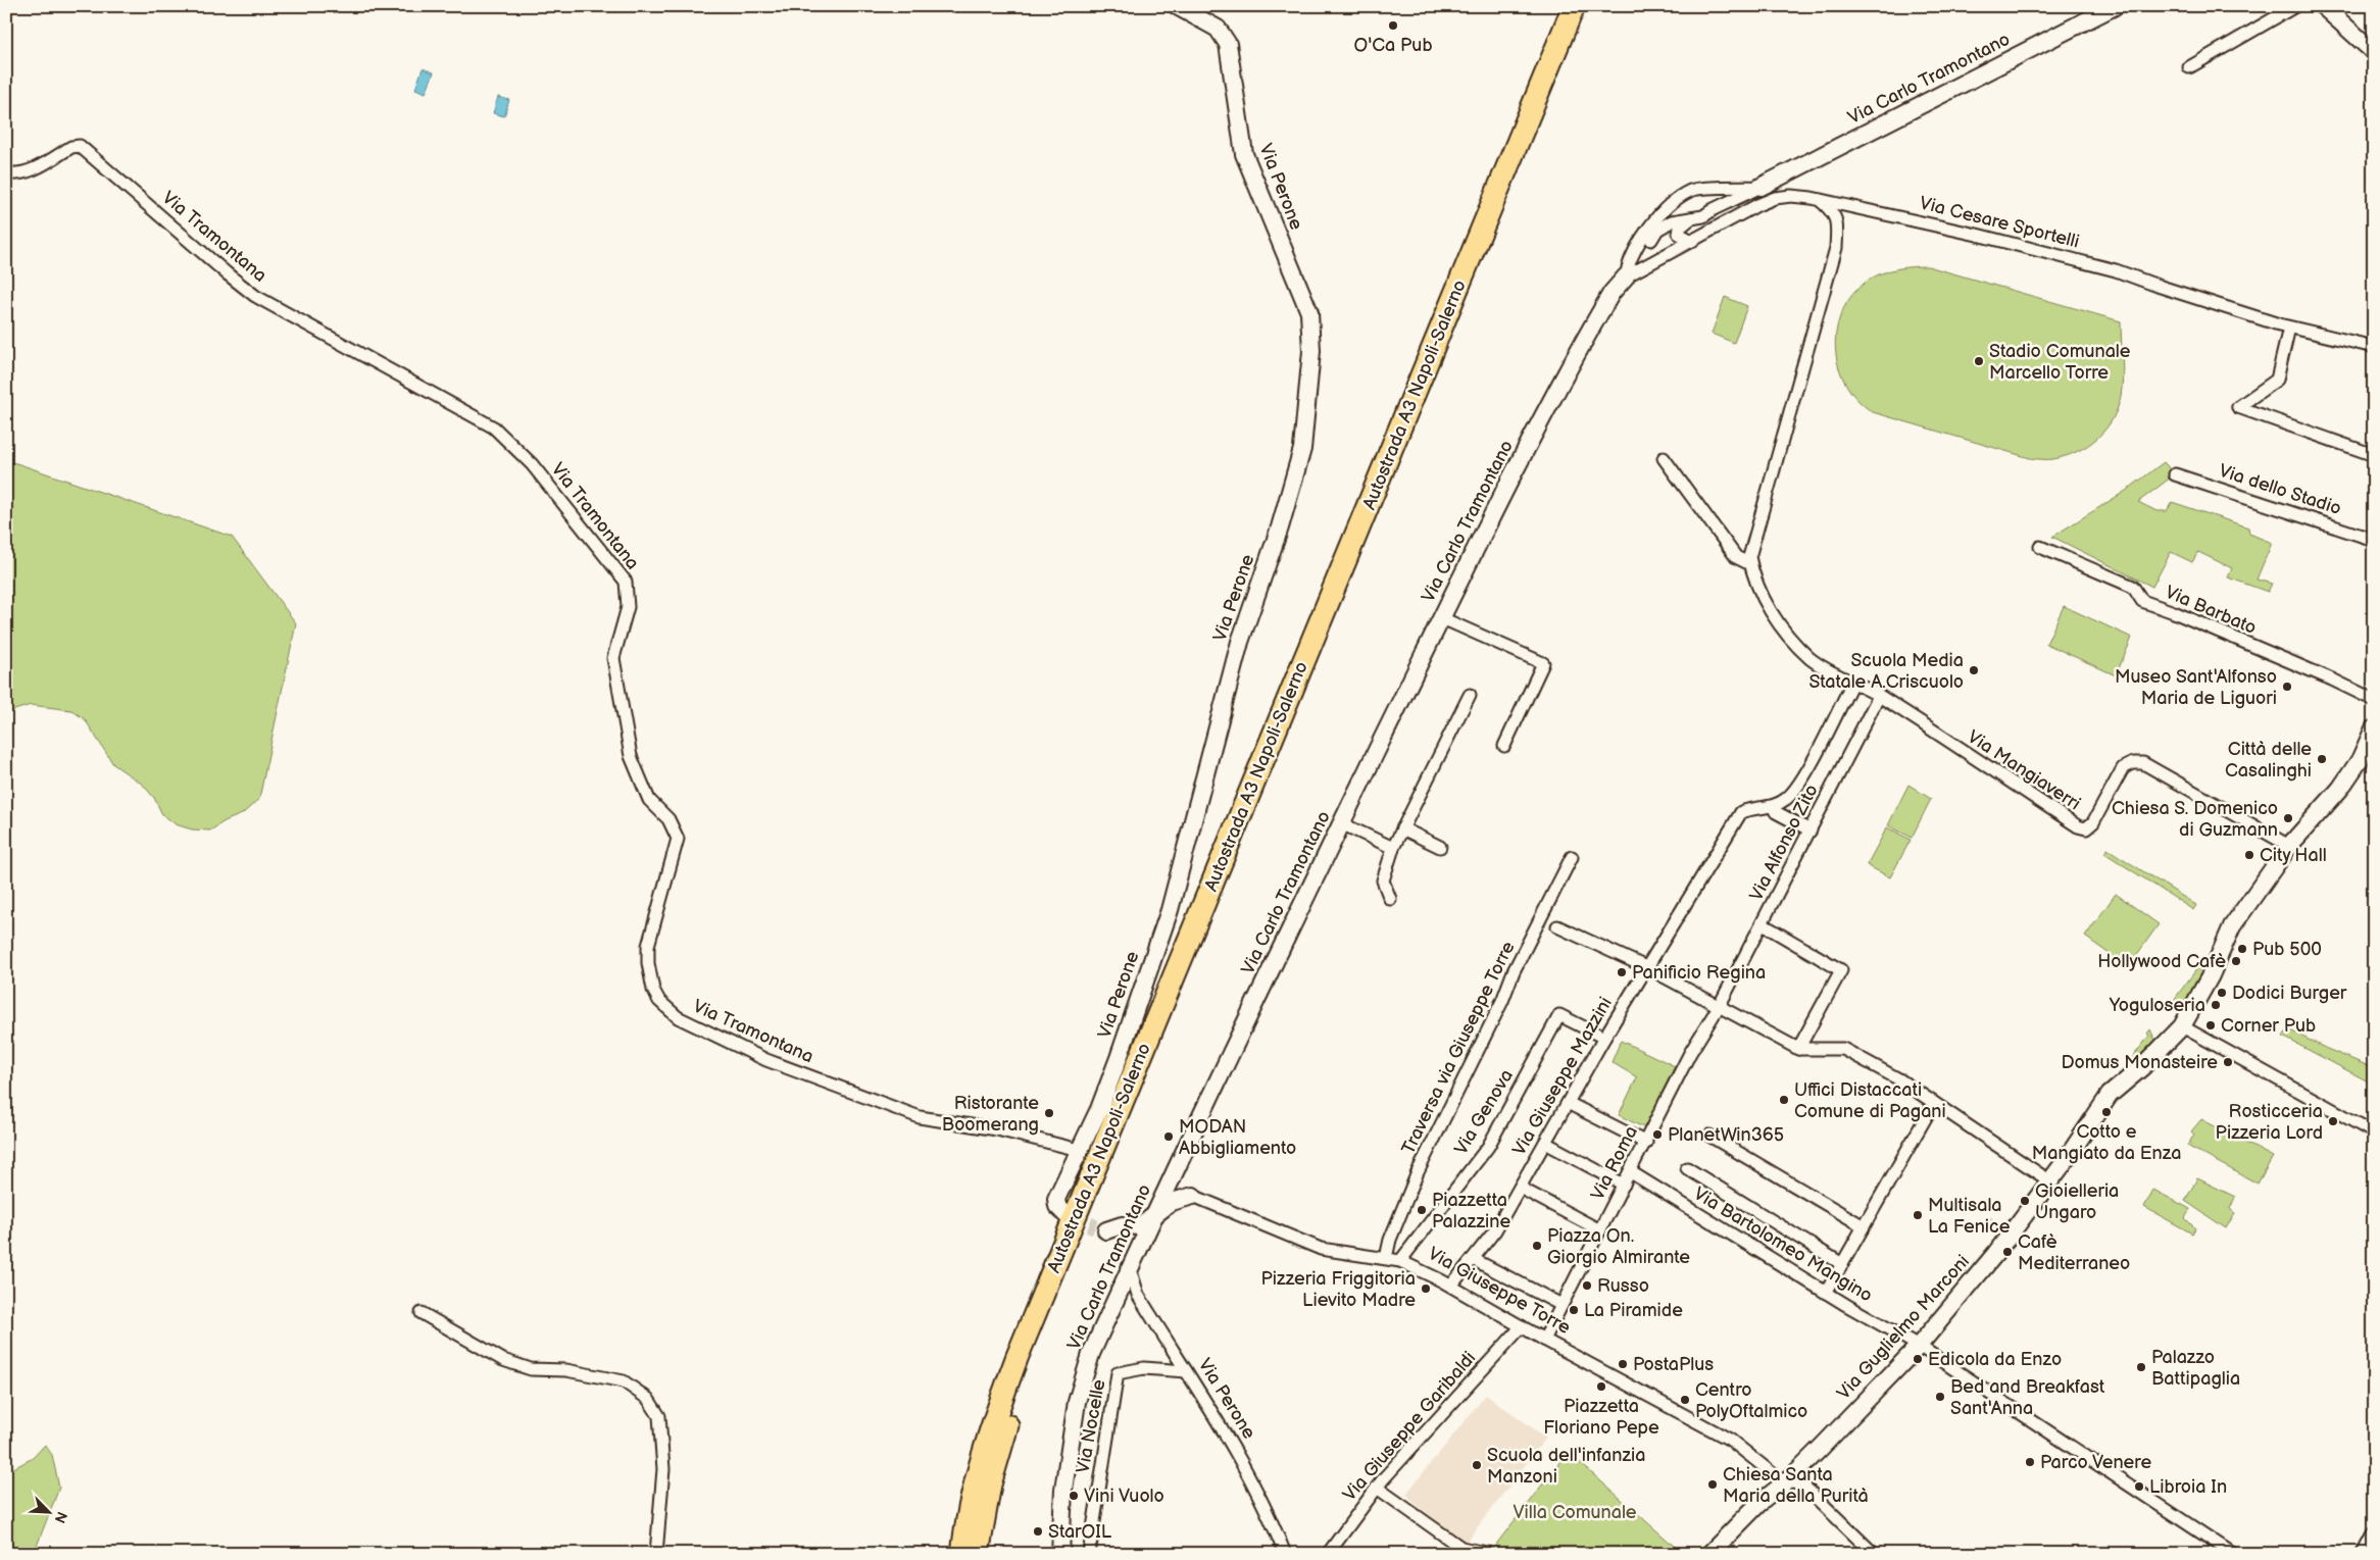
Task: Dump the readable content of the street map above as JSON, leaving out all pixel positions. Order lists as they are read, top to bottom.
{
  "streets": {
    "highway": ["Autostrada A3 Napoli-Salerno"],
    "street": [
      "Via Carlo Tramontano",
      "Via Perone",
      "Via Cesare Sportelli",
      "Via Tramontana",
      "Via dello Stadio",
      "Via Barbato",
      "Via Mangiaverri",
      "Via Alfonso Zito",
      "Traversa via Giuseppe Torre",
      "Via Giuseppe Mazzini",
      "Via Genova",
      "Via Roma",
      "Via Bartolomeo Mangino",
      "Via Giuseppe Torre",
      "Via Guglielmo Marconi",
      "Via Nocelle",
      "Via Giuseppe Garibaldi"
    ]
  },
  "crossings": [
    ["Via Carlo Tramontano", "Via Perone"],
    ["Via Carlo Tramontano", "Via Cesare Sportelli"],
    ["Via Carlo Tramontano", "Via Giuseppe Torre"],
    ["Via Perone", "Via Tramontana"],
    ["Via Perone", "Via Nocelle"],
    ["Via Mangiaverri", "Via Alfonso Zito"],
    ["Via Mangiaverri", "Via Guglielmo Marconi"],
    ["Via Alfonso Zito", "Via Roma"],
    ["Traversa via Giuseppe Torre", "Via Giuseppe Torre"],
    ["Via Giuseppe Mazzini", "Via Genova"],
    ["Via Giuseppe Mazzini", "Via Giuseppe Torre"],
    ["Via Genova", "Via Giuseppe Torre"],
    ["Via Roma", "Via Bartolomeo Mangino"],
    ["Via Roma", "Via Giuseppe Torre"],
    ["Via Bartolomeo Mangino", "Via Guglielmo Marconi"],
    ["Via Giuseppe Torre", "Via Guglielmo Marconi"],
    ["Via Giuseppe Torre", "Via Giuseppe Garibaldi"]
  ],
  "parks": ["Villa Comunale"],
  "places": [
    "O'Ca Pub",
    "Stadio Comunale Marcello Torre",
    "Scuola Media Statale A.Criscuolo",
    "Museo Sant'Alfonso Maria de Liguori",
    "Città delle Casalinghi",
    "Chiesa S. Domenico di Guzmann",
    "City Hall",
    "Pub 500",
    "Hollywood Cafè",
    "Panificio Regina",
    "Dodici Burger",
    "Yoguloseria",
    "Corner Pub",
    "Domus Monasteire",
    "Uffici Distaccati Comune di Pagani",
    "Cotto e Mangiato da Enza",
    "Ristorante Boomerang",
    "Rosticceria Pizzeria Lord",
    "PlanetWin365",
    "MODAN Abbigliamento",
    "Gioielleria Ungaro",
    "Piazzetta Palazzine",
    "Multisala La Fenice",
    "Piazza On. Giorgio Almirante",
    "Cafè Mediterraneo",
    "Russo",
    "Pizzeria Friggitoria Lievito Madre",
    "La Piramide",
    "Edicola da Enzo",
    "PostaPlus",
    "Palazzo Battipaglia",
    "Piazzetta Floriano Pepe",
    "Bed and Breakfast Sant'Anna",
    "Centro PolyOftalmico",
    "Parco Venere",
    "Scuola dell'infanzia Manzoni",
    "Chiesa Santa Maria della Purità",
    "Libroia In",
    "Vini Vuolo",
    "StarOIL"
  ],
  "north": "bottom right"
}
